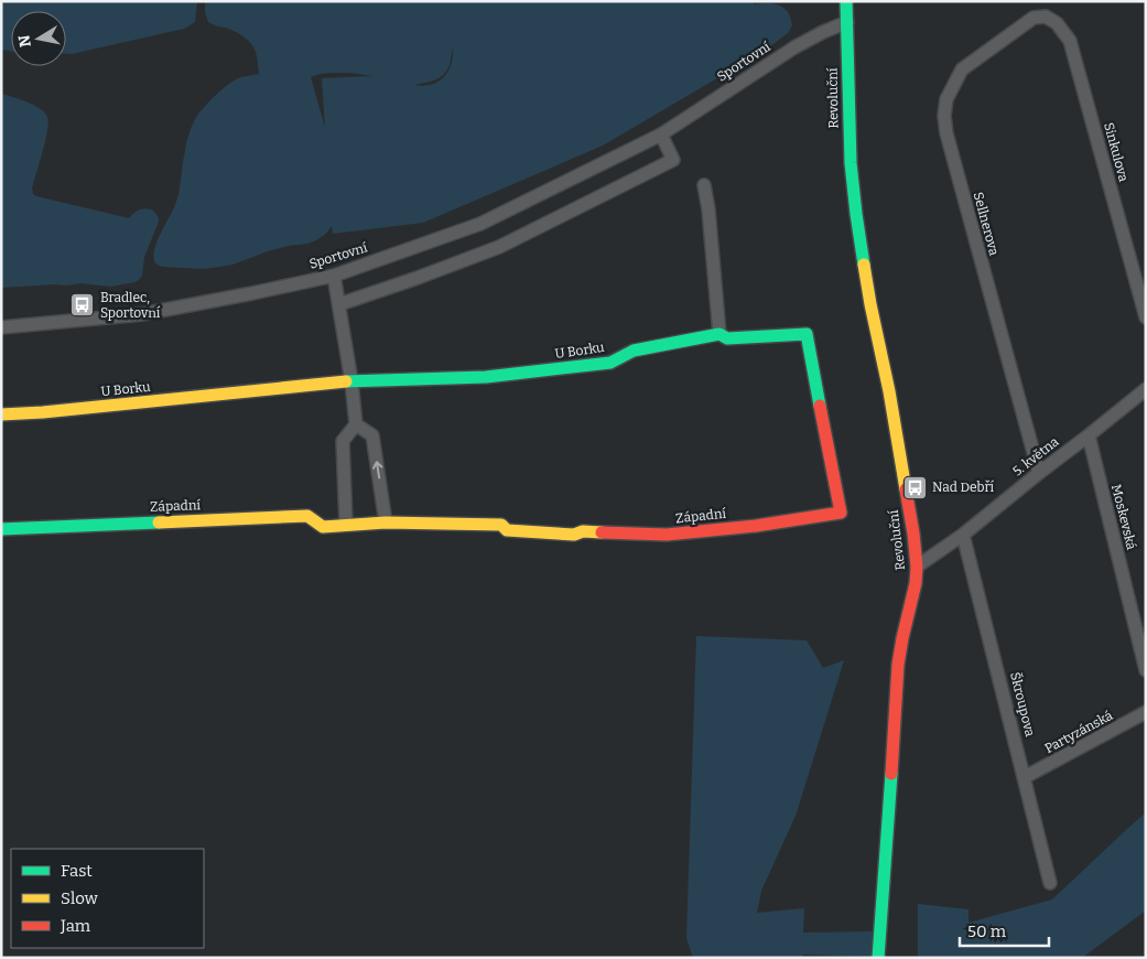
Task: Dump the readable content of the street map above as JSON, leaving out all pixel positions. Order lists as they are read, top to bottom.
{
  "streets": {
    "street": [
      "Sportovní",
      "Revoluční",
      "Sinkulova",
      "Sellnerova",
      "U Borku",
      "5. května",
      "Západní",
      "Moskevská",
      "Škroupova",
      "Partyzánská"
    ]
  },
  "crossings": [
    ["Sportovní", "Revoluční"],
    ["Revoluční", "5. května"],
    ["Sinkulova", "Sellnerova"],
    ["Sellnerova", "5. května"],
    ["U Borku", "Západní"],
    ["5. května", "Moskevská"],
    ["5. května", "Škroupova"],
    ["Škroupova", "Partyzánská"]
  ],
  "places": {
    "bus stop": ["Bradlec, Sportovní", "Nad Debří"]
  },
  "legend": ["Fast", "Slow", "Jam"],
  "scale_bar": "50 m",
  "north": "left"
}
